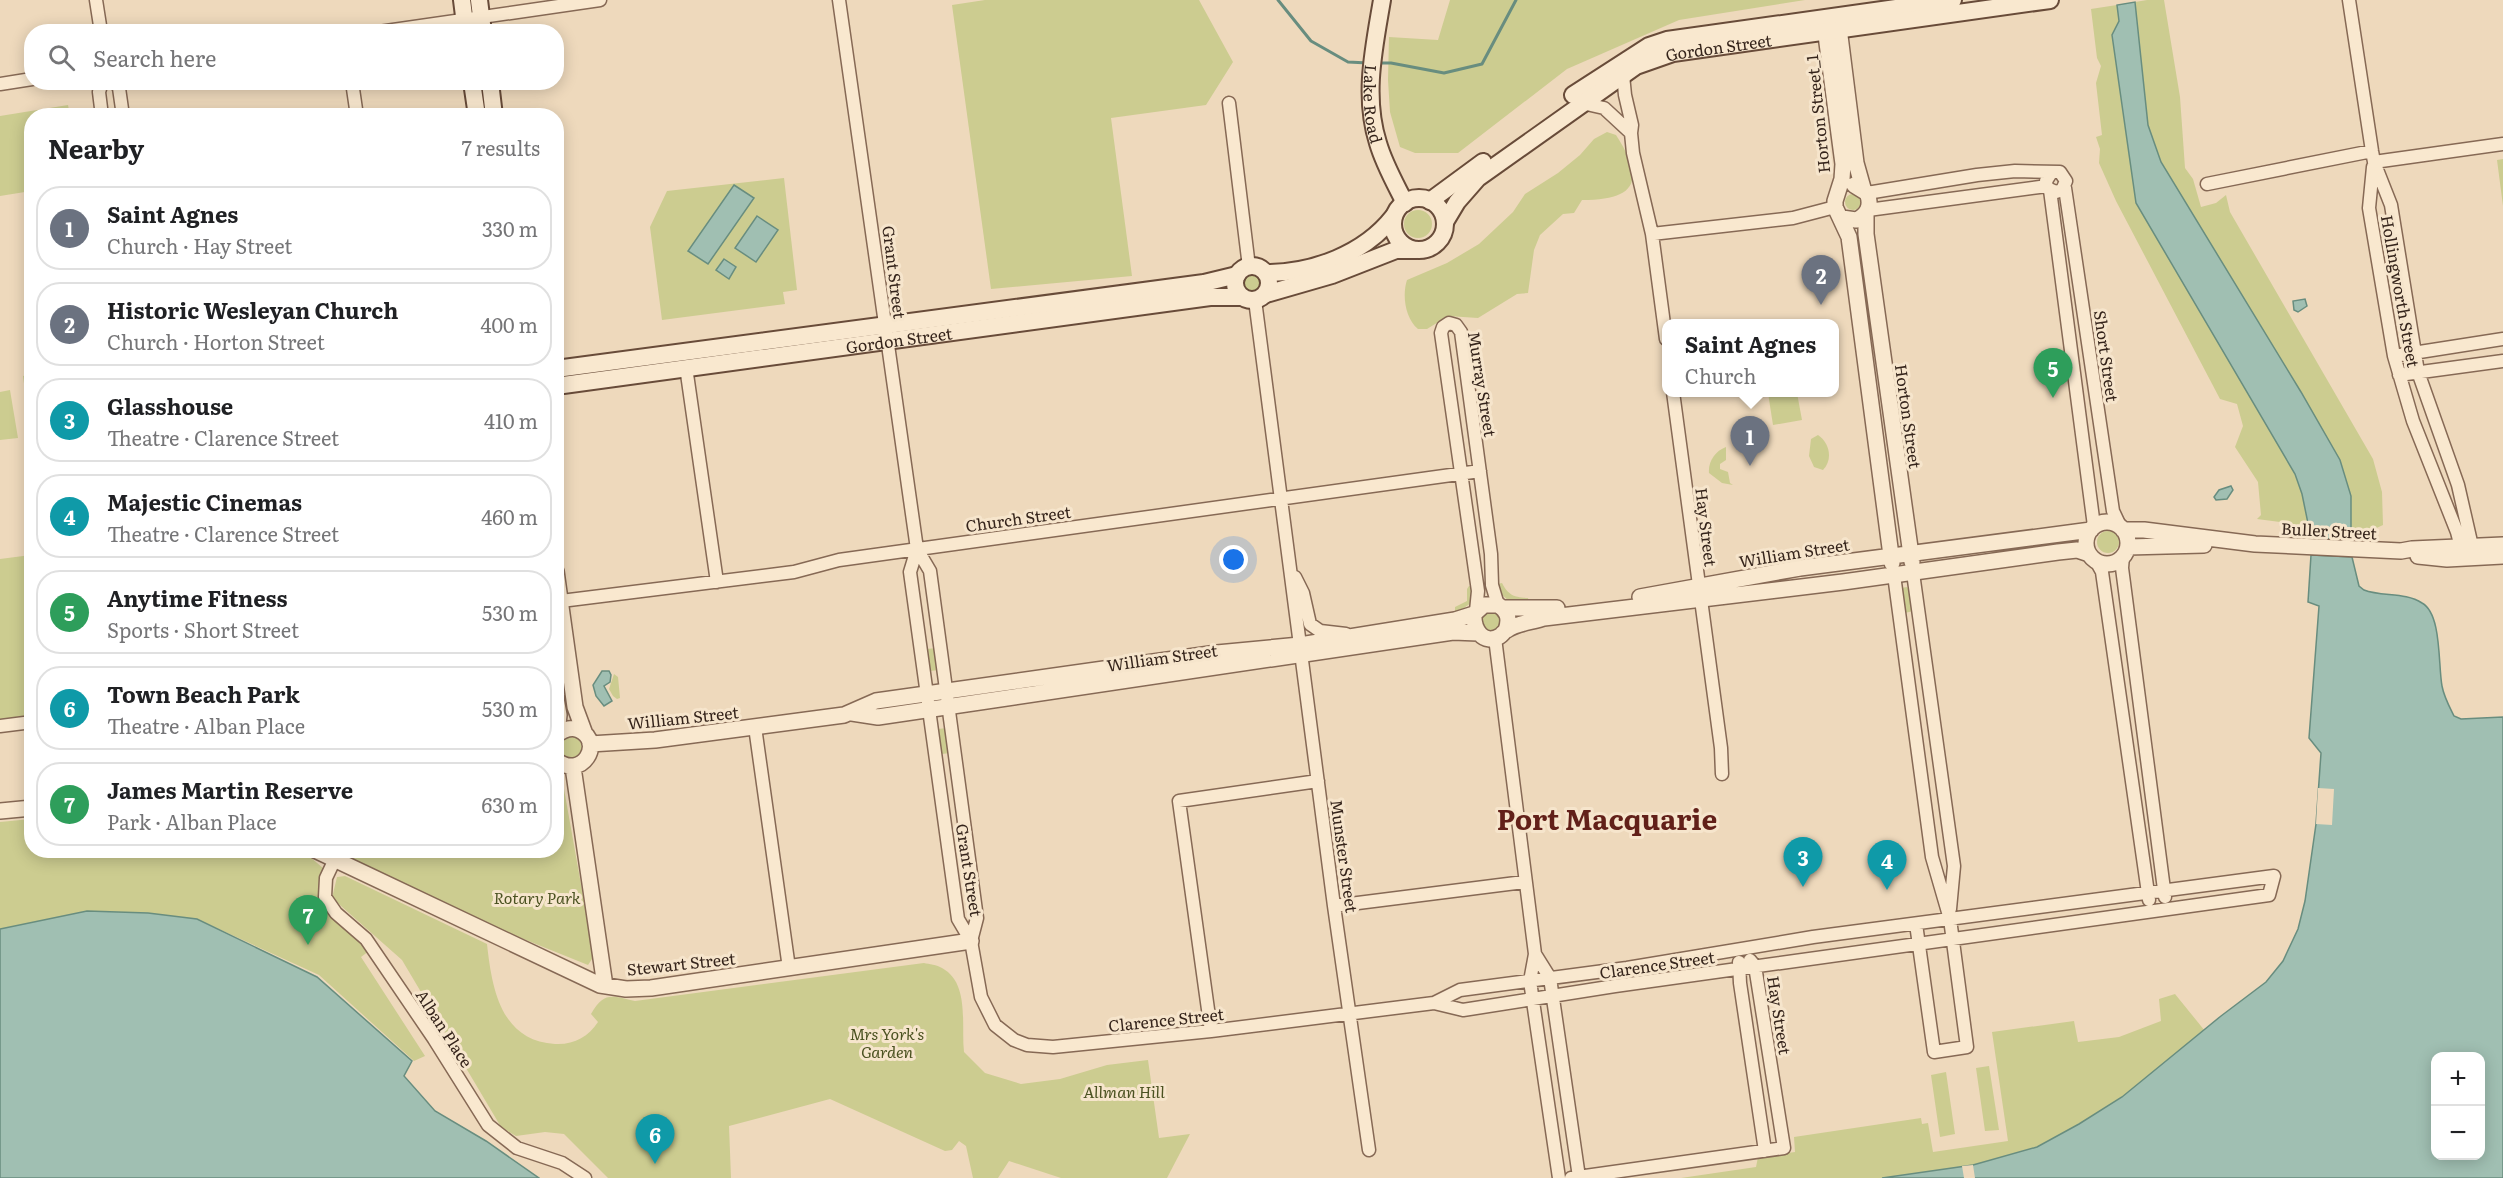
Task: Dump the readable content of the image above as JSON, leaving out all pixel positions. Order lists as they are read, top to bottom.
{
  "streets": {
    "main road": ["Gordon Street", "Lake Road"],
    "street": [
      "Horton Street_1",
      "Grant Street",
      "Hollingworth Street",
      "Short Street",
      "Murray Street",
      "Horton Street",
      "Church Street",
      "Hay Street",
      "Buller Street",
      "William Street",
      "Munster Street",
      "Stewart Street",
      "Clarence Street",
      "Alban Place"
    ]
  },
  "crossings": [
    ["Gordon Street", "Lake Road"],
    ["Gordon Street", "Horton Street_1"],
    ["Gordon Street", "Grant Street"],
    ["Gordon Street", "Munster Street"],
    ["Horton Street_1", "Horton Street"],
    ["Grant Street", "Church Street"],
    ["Grant Street", "William Street"],
    ["Grant Street", "Stewart Street"],
    ["Grant Street", "Clarence Street"],
    ["Hollingworth Street", "Buller Street"],
    ["Short Street", "Buller Street"],
    ["Short Street", "William Street"],
    ["Murray Street", "Church Street"],
    ["Murray Street", "William Street"],
    ["Horton Street", "William Street"],
    ["Horton Street", "Clarence Street"],
    ["Church Street", "Munster Street"],
    ["Hay Street", "William Street"],
    ["Hay Street", "Clarence Street"],
    ["Buller Street", "William Street"],
    ["William Street", "Munster Street"],
    ["Munster Street", "Clarence Street"],
    ["Stewart Street", "Clarence Street"],
    ["Stewart Street", "Alban Place"]
  ],
  "districts": ["Port Macquarie"],
  "parks": ["Rotary Park", "Mrs York's Garden", "Allman Hill"],
  "page": {
    "search": "Search here",
    "heading": ["Nearby", "7 results"],
    "list": [
      {
        "mark": "1",
        "name": "Saint Agnes",
        "note": "Church · Hay Street",
        "value": "330 m"
      },
      {
        "mark": "2",
        "name": "Historic Wesleyan Church",
        "note": "Church · Horton Street",
        "value": "400 m"
      },
      {
        "mark": "3",
        "name": "Glasshouse",
        "note": "Theatre · Clarence Street",
        "value": "410 m"
      },
      {
        "mark": "4",
        "name": "Majestic Cinemas",
        "note": "Theatre · Clarence Street",
        "value": "460 m"
      },
      {
        "mark": "5",
        "name": "Anytime Fitness",
        "note": "Sports · Short Street",
        "value": "530 m"
      },
      {
        "mark": "6",
        "name": "Town Beach Park",
        "note": "Theatre · Alban Place",
        "value": "530 m"
      },
      {
        "mark": "7",
        "name": "James Martin Reserve",
        "note": "Park · Alban Place",
        "value": "630 m"
      }
    ],
    "pins": [
      "2",
      "5",
      "1",
      "3",
      "4",
      "7",
      "6"
    ],
    "popup": ["Saint Agnes", "Church"],
    "map_buttons": ["+", "−"]
  }
}
